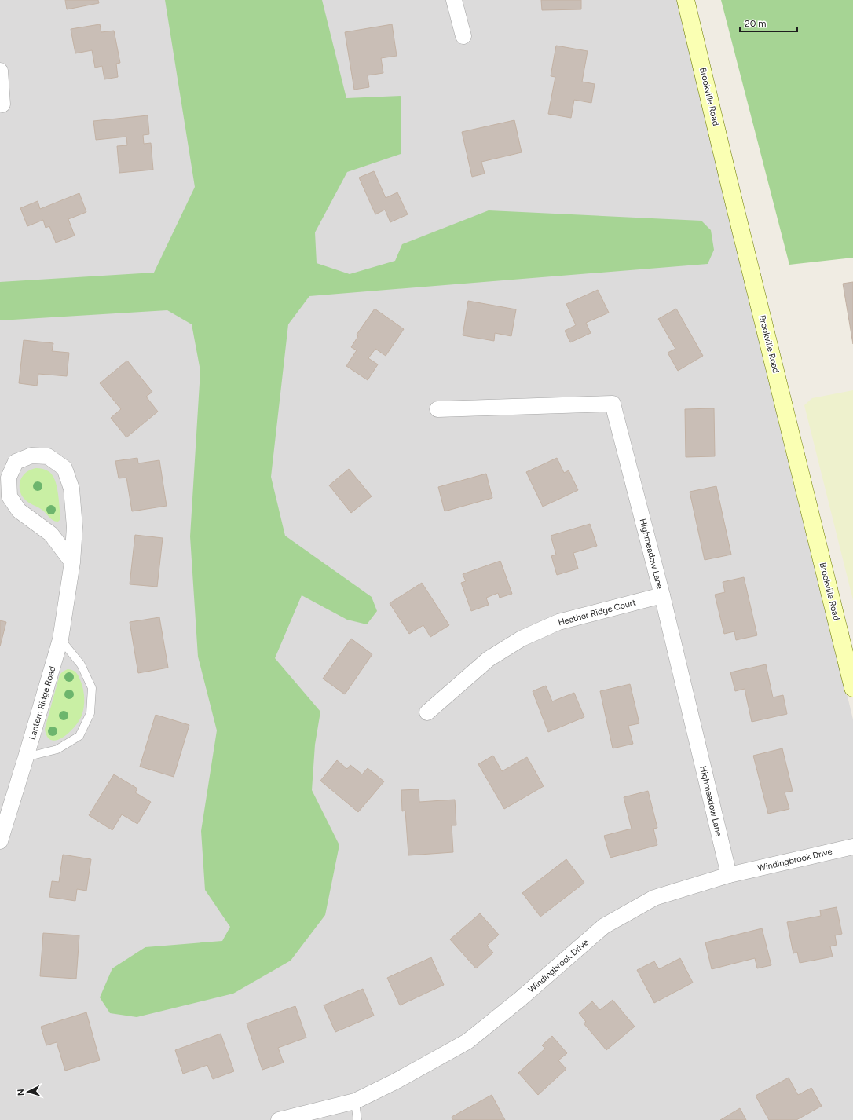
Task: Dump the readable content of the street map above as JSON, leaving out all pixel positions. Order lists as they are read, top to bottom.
{
  "streets": {
    "street": [
      "Brookville Road",
      "Highmeadow Lane",
      "Heather Ridge Court",
      "Lantern Ridge Road",
      "Windingbrook Drive"
    ]
  },
  "crossings": [
    ["Highmeadow Lane", "Heather Ridge Court"],
    ["Highmeadow Lane", "Windingbrook Drive"]
  ],
  "scale_bar": "20 m",
  "north": "left"
}
